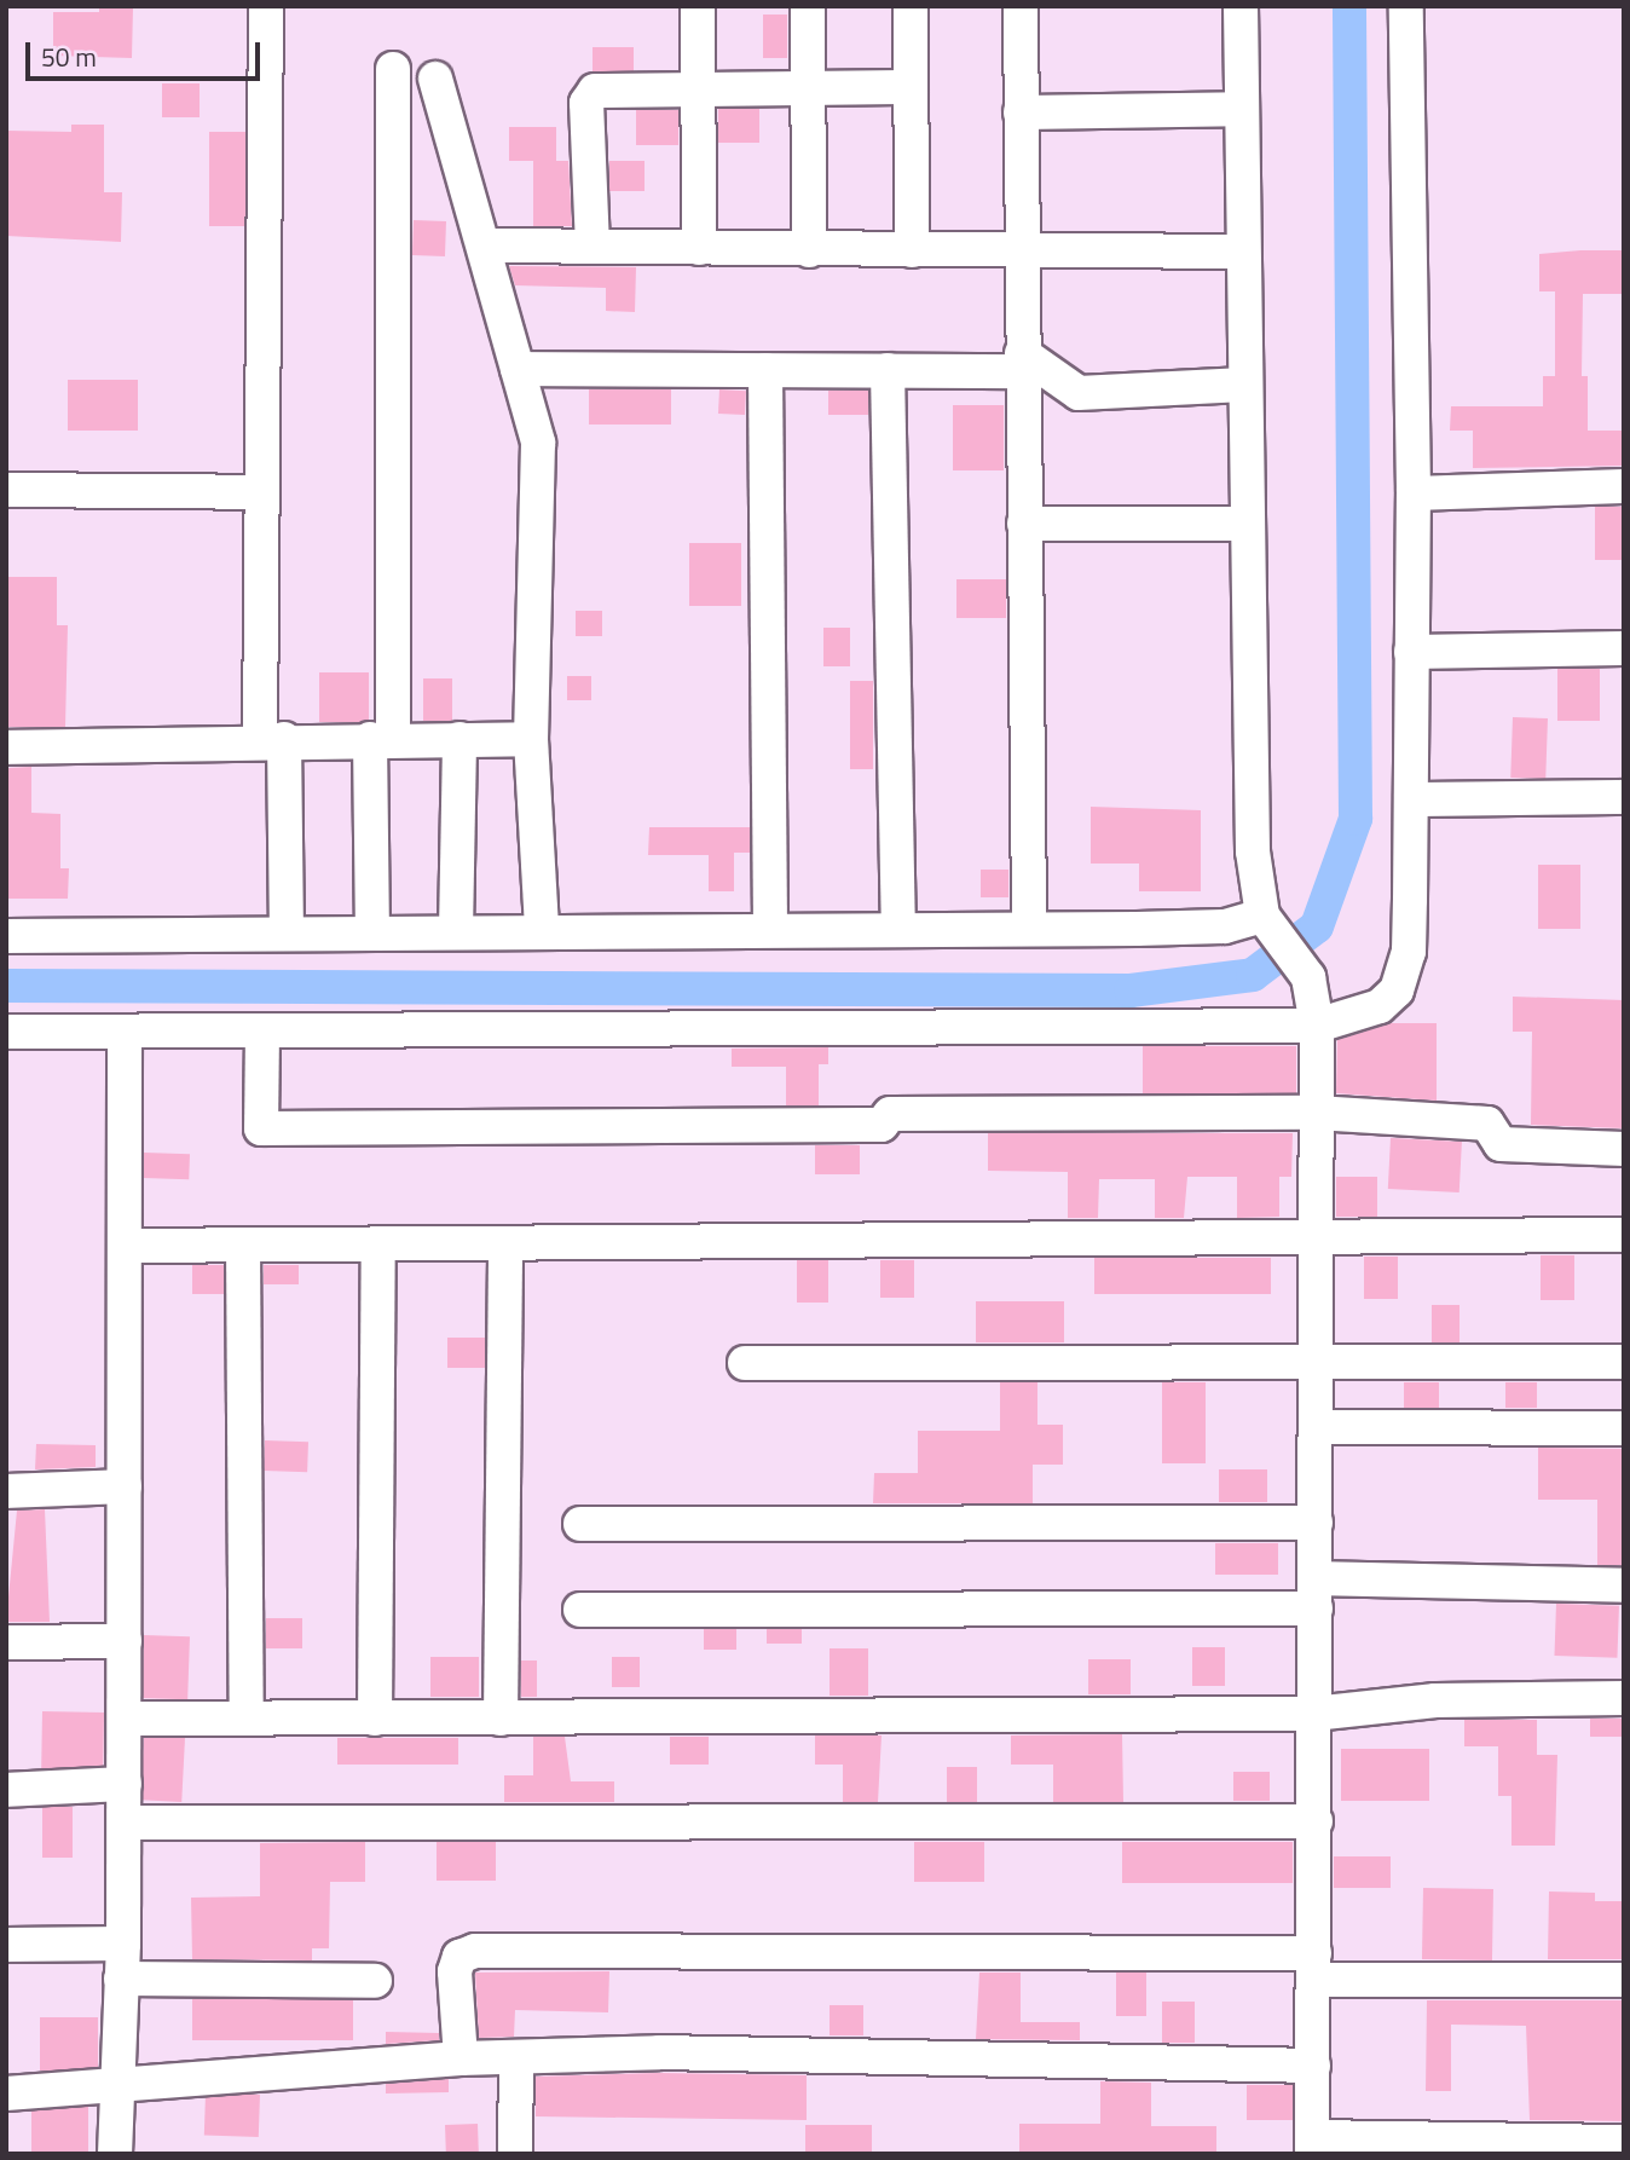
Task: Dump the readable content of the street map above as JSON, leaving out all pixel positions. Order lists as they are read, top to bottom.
{
  "scale_bar": "50 m"
}
